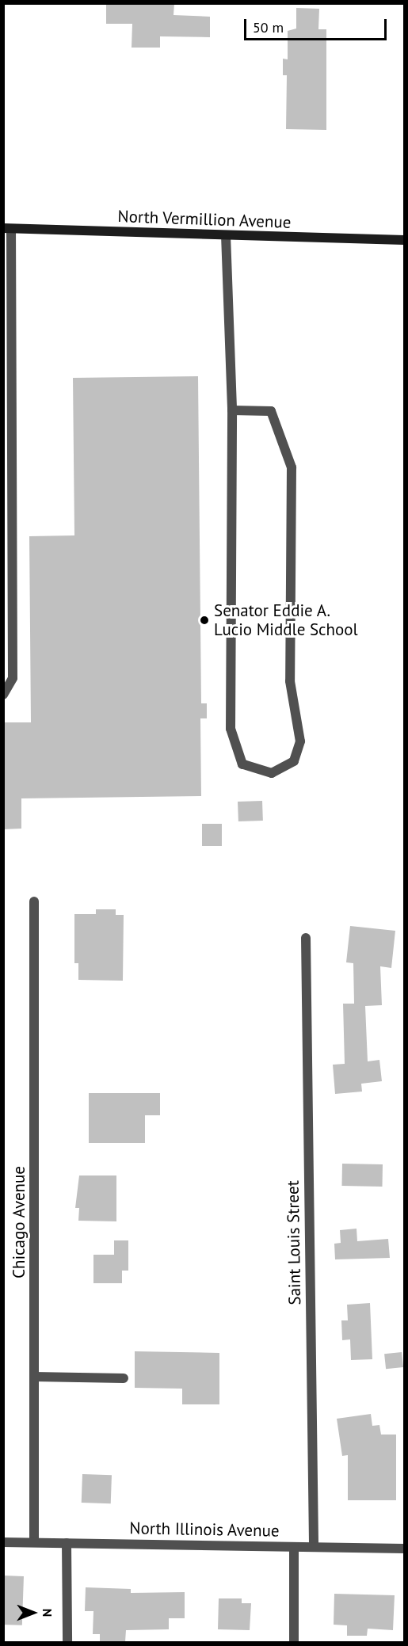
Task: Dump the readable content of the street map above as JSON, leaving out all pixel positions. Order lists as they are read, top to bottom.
{
  "streets": {
    "street": [
      "North Vermillion Avenue",
      "Chicago Avenue",
      "Saint Louis Street",
      "North Illinois Avenue"
    ]
  },
  "crossings": [
    ["Chicago Avenue", "North Illinois Avenue"],
    ["Saint Louis Street", "North Illinois Avenue"]
  ],
  "places": ["Senator Eddie A. Lucio Middle School"],
  "scale_bar": "50 m",
  "north": "right"
}
